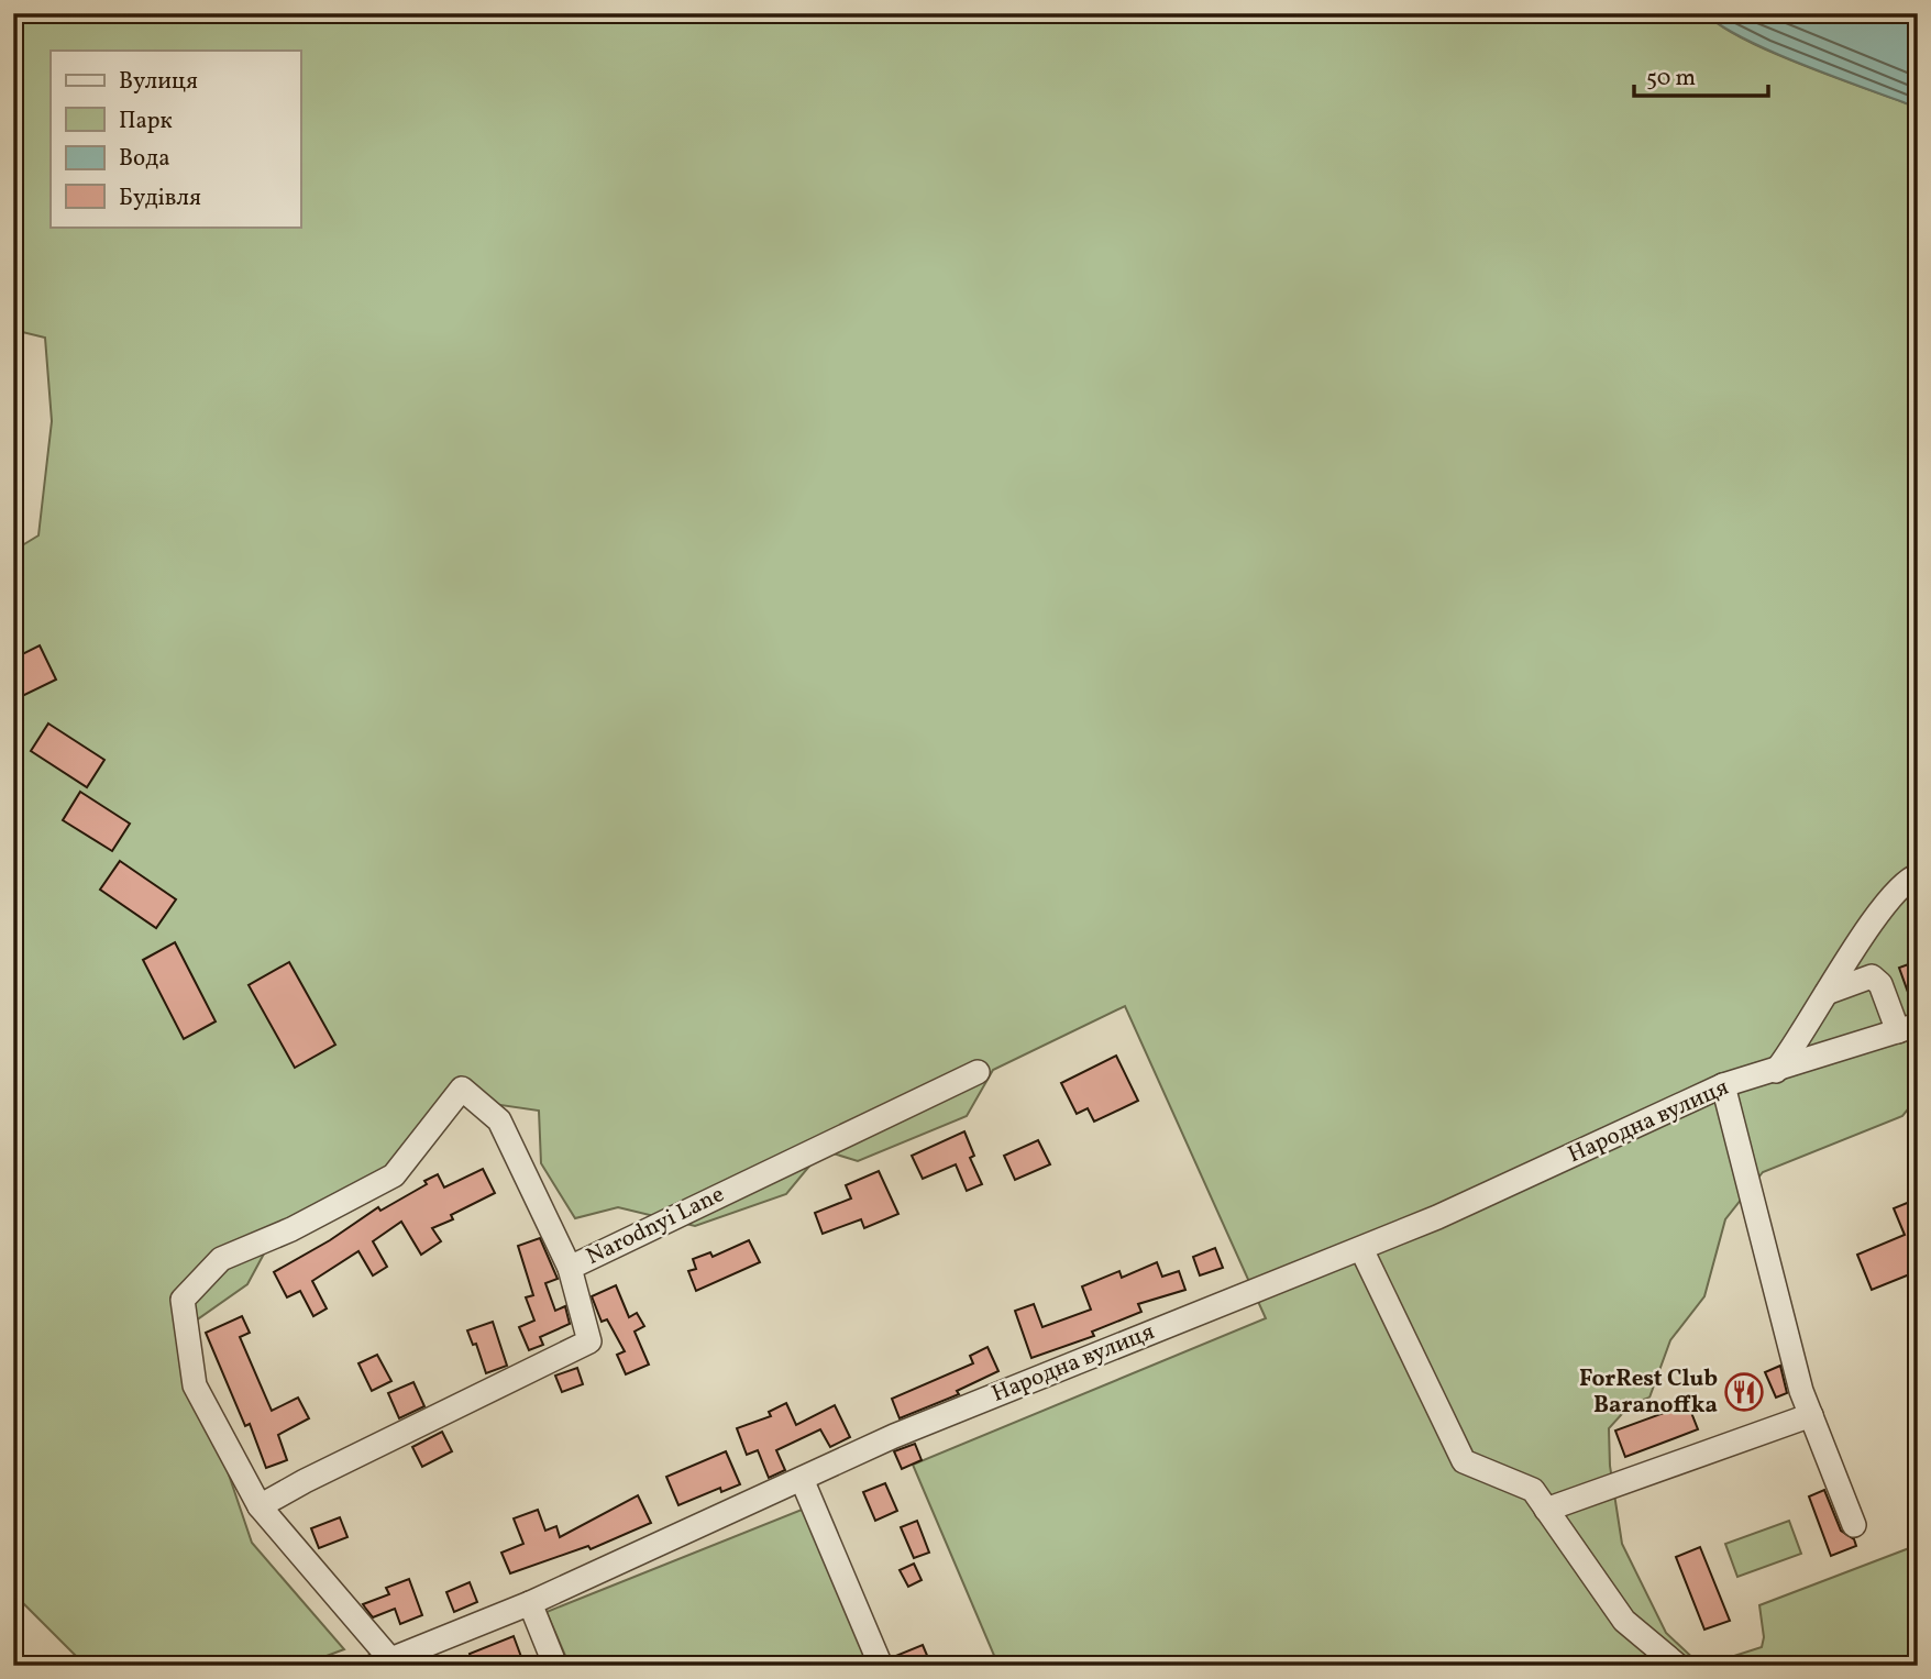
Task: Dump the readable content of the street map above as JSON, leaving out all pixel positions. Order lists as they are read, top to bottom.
{
  "streets": {
    "street": ["Народна вулиця", "Narodnyi Lane"]
  },
  "places": {
    "restaurant": ["ForRest Club Baranoffka"]
  },
  "legend": [
    "Вулиця",
    "Парк",
    "Вода",
    "Будівля"
  ],
  "scale_bar": "50 m"
}
